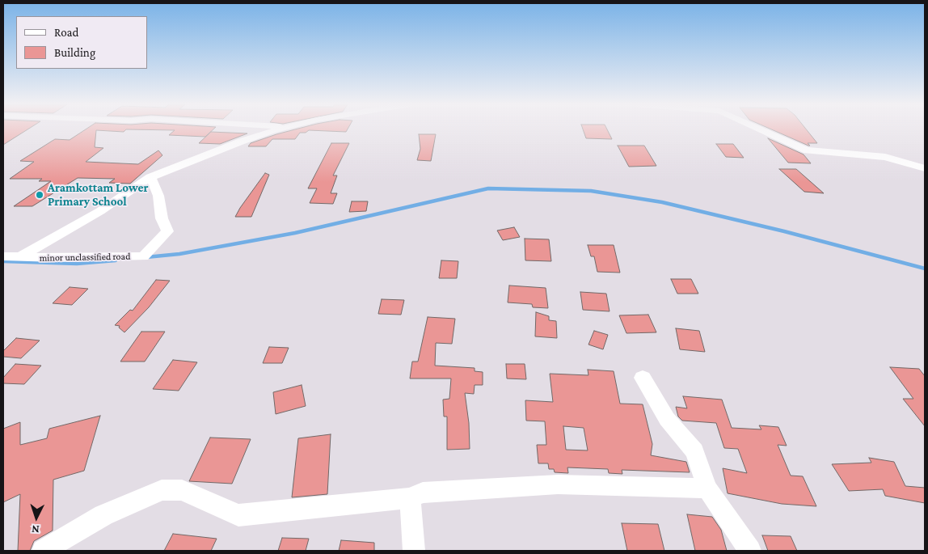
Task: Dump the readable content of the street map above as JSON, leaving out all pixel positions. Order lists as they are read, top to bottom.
{
  "streets": {
    "street": ["minor unclassified road"]
  },
  "places": ["Aramkottam Lower Primary School"],
  "legend": ["Road", "Building"],
  "north": "bottom"
}
